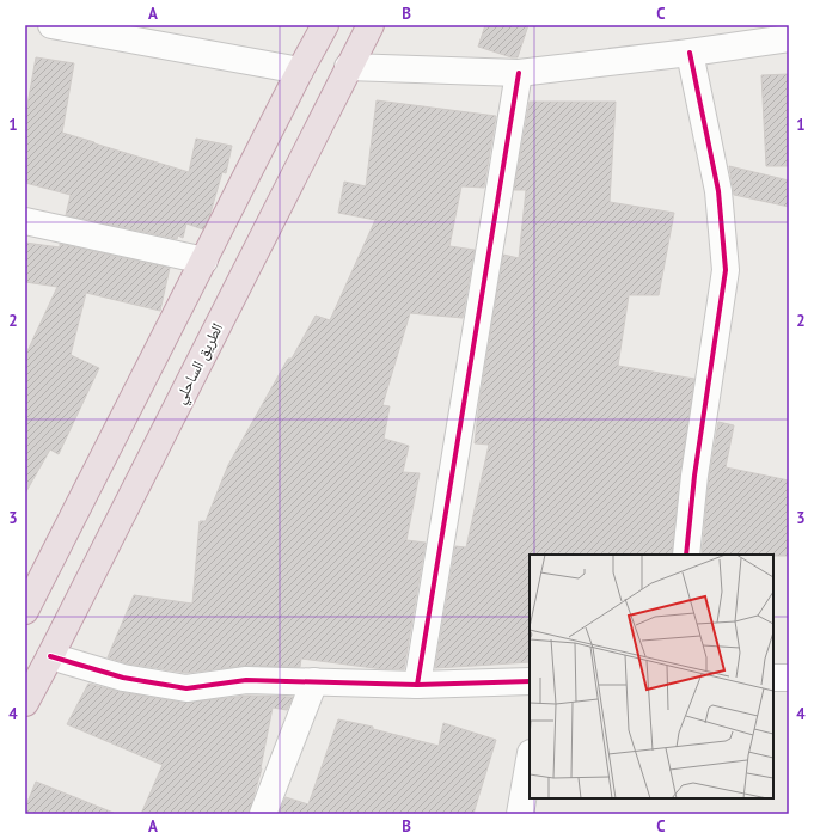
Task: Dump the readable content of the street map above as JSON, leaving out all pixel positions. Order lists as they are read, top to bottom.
{
  "streets": {
    "highway": ["الطريق الساحلي"]
  },
  "grid": {
    "columns": ["A", "B", "C"],
    "rows": [
      "1",
      "2",
      "3",
      "4"
    ]
  }
}
